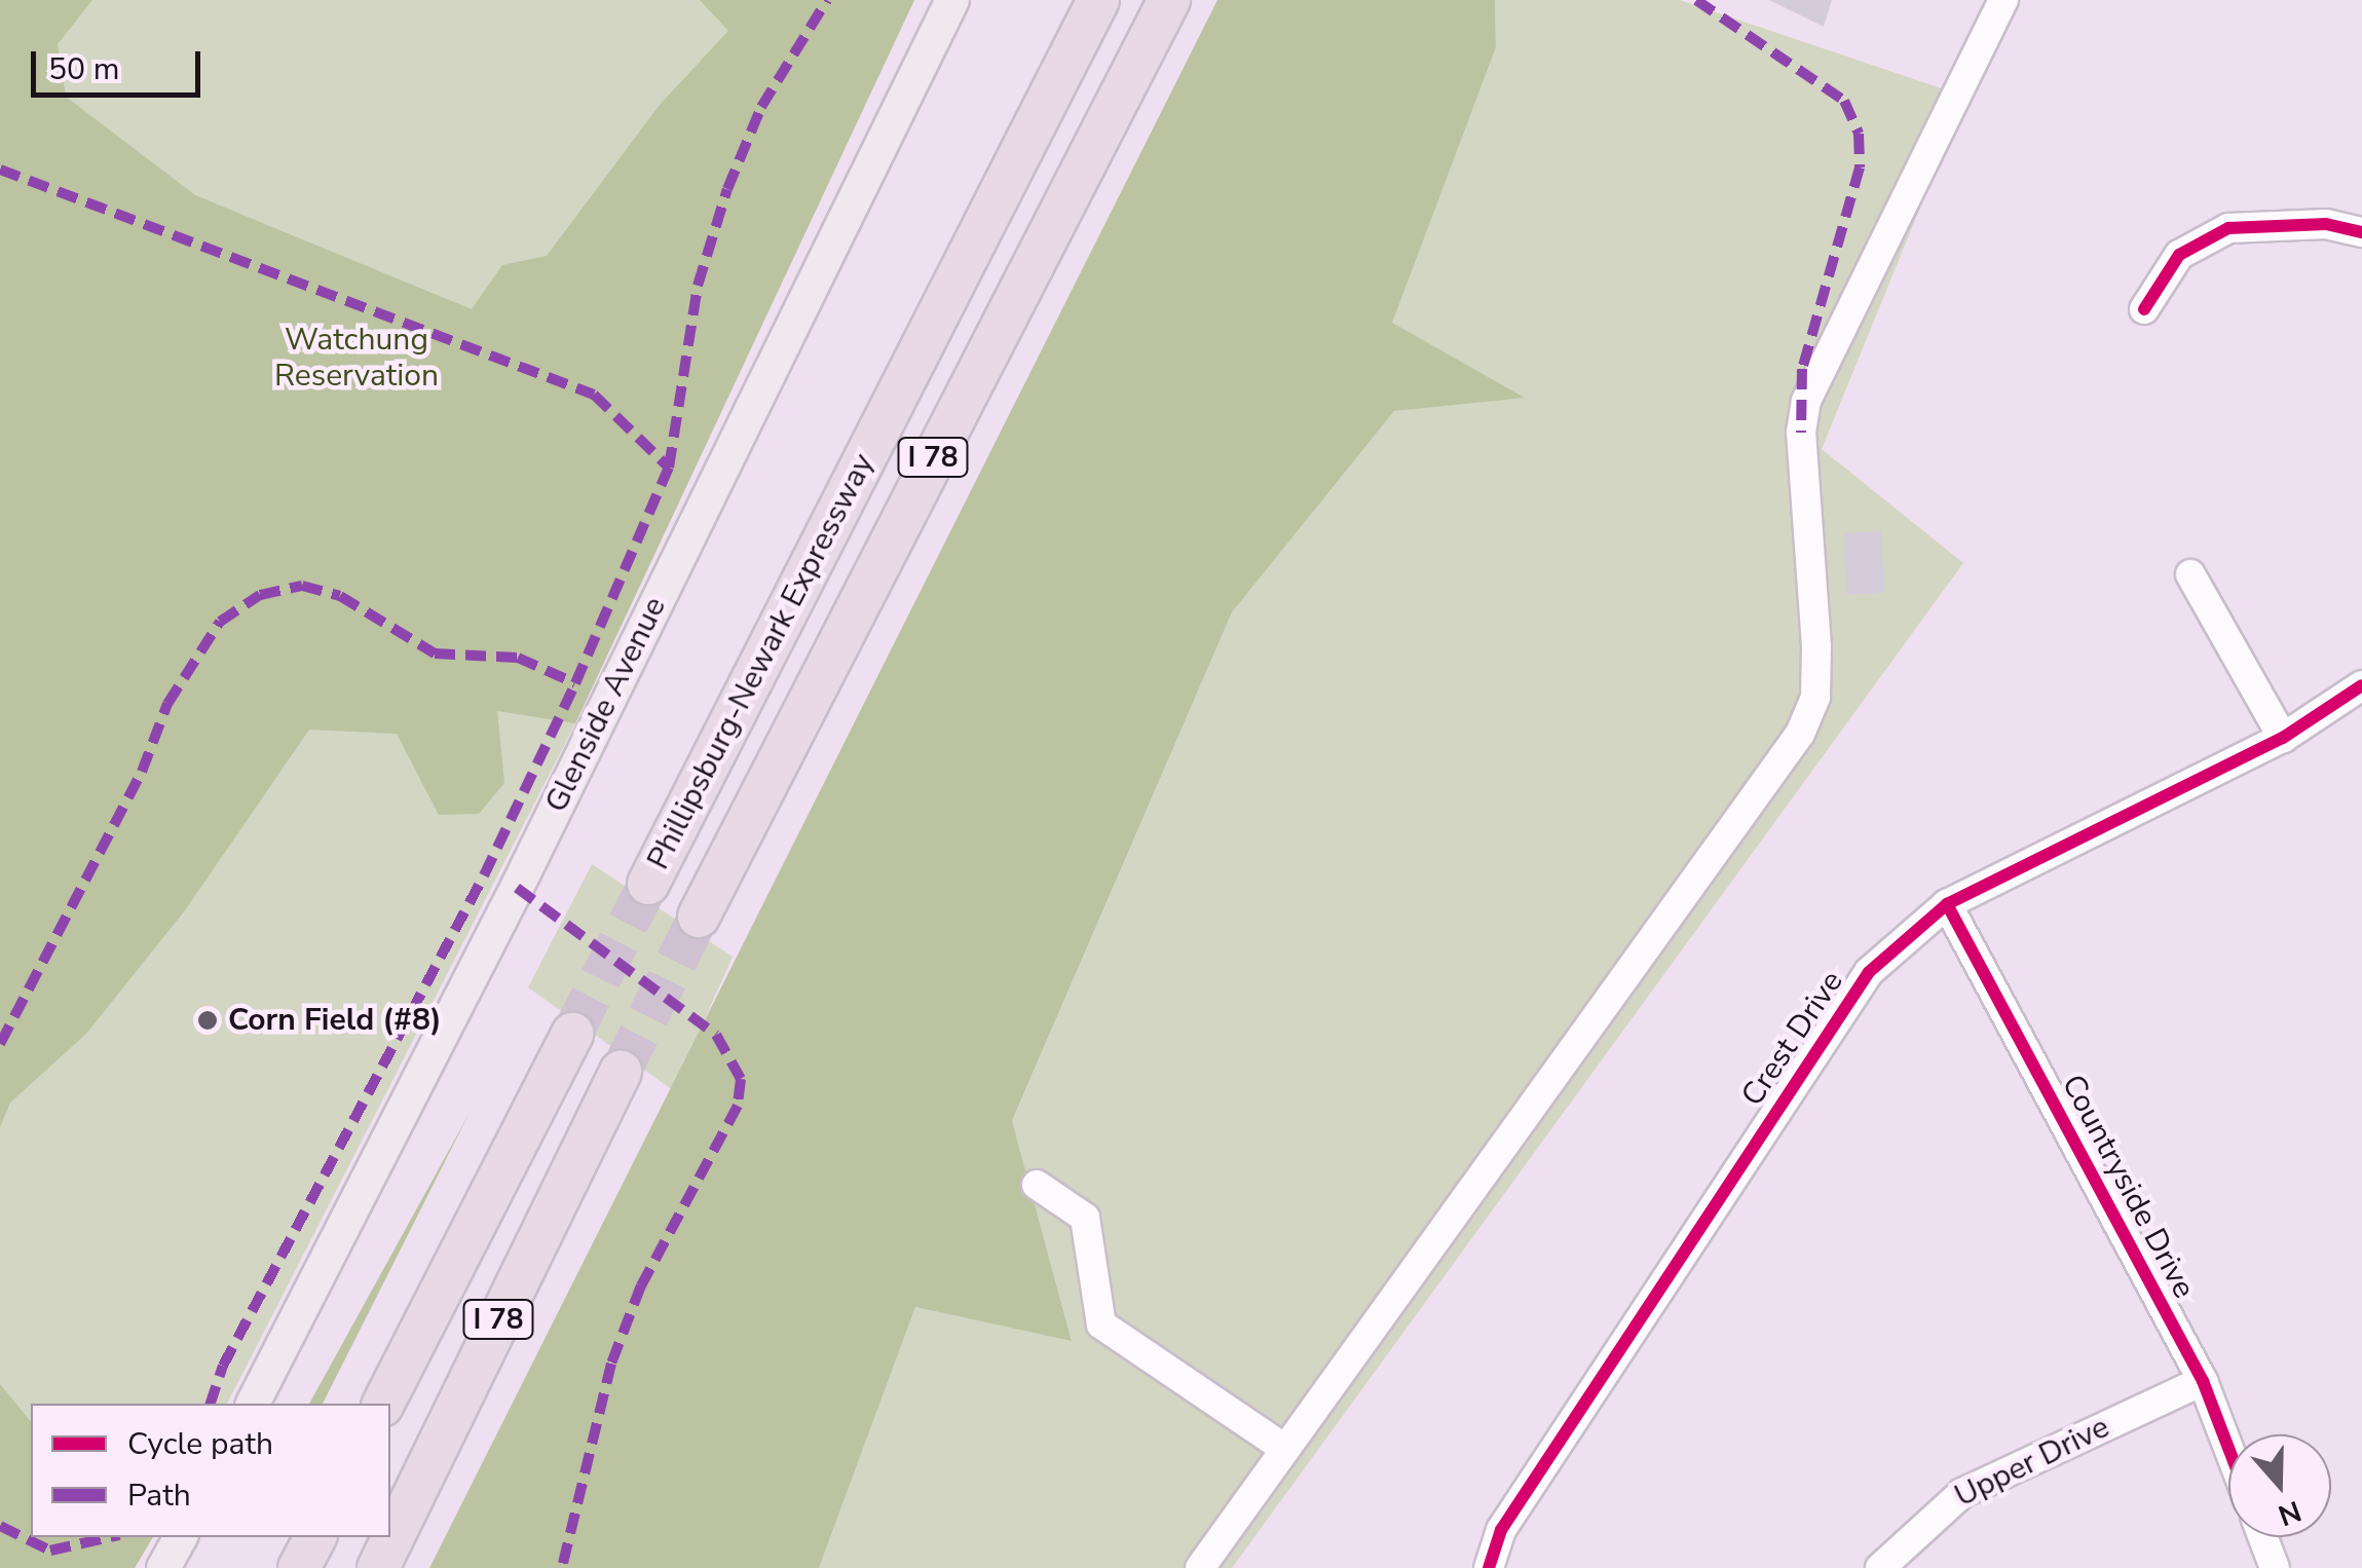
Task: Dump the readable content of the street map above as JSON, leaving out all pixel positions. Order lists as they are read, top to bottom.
{
  "streets": {
    "highway": ["I 78", "Phillipsburg-Newark Expressway"],
    "main road": ["Glenside Avenue"],
    "street": ["Crest Drive", "Countryside Drive", "Upper Drive"]
  },
  "crossings": [
    ["Crest Drive", "Countryside Drive"],
    ["Countryside Drive", "Upper Drive"]
  ],
  "parks": ["Watchung Reservation"],
  "places": ["Corn Field (#8)"],
  "legend": ["Cycle path", "Path"],
  "scale_bar": "50 m",
  "north": "bottom"
}
